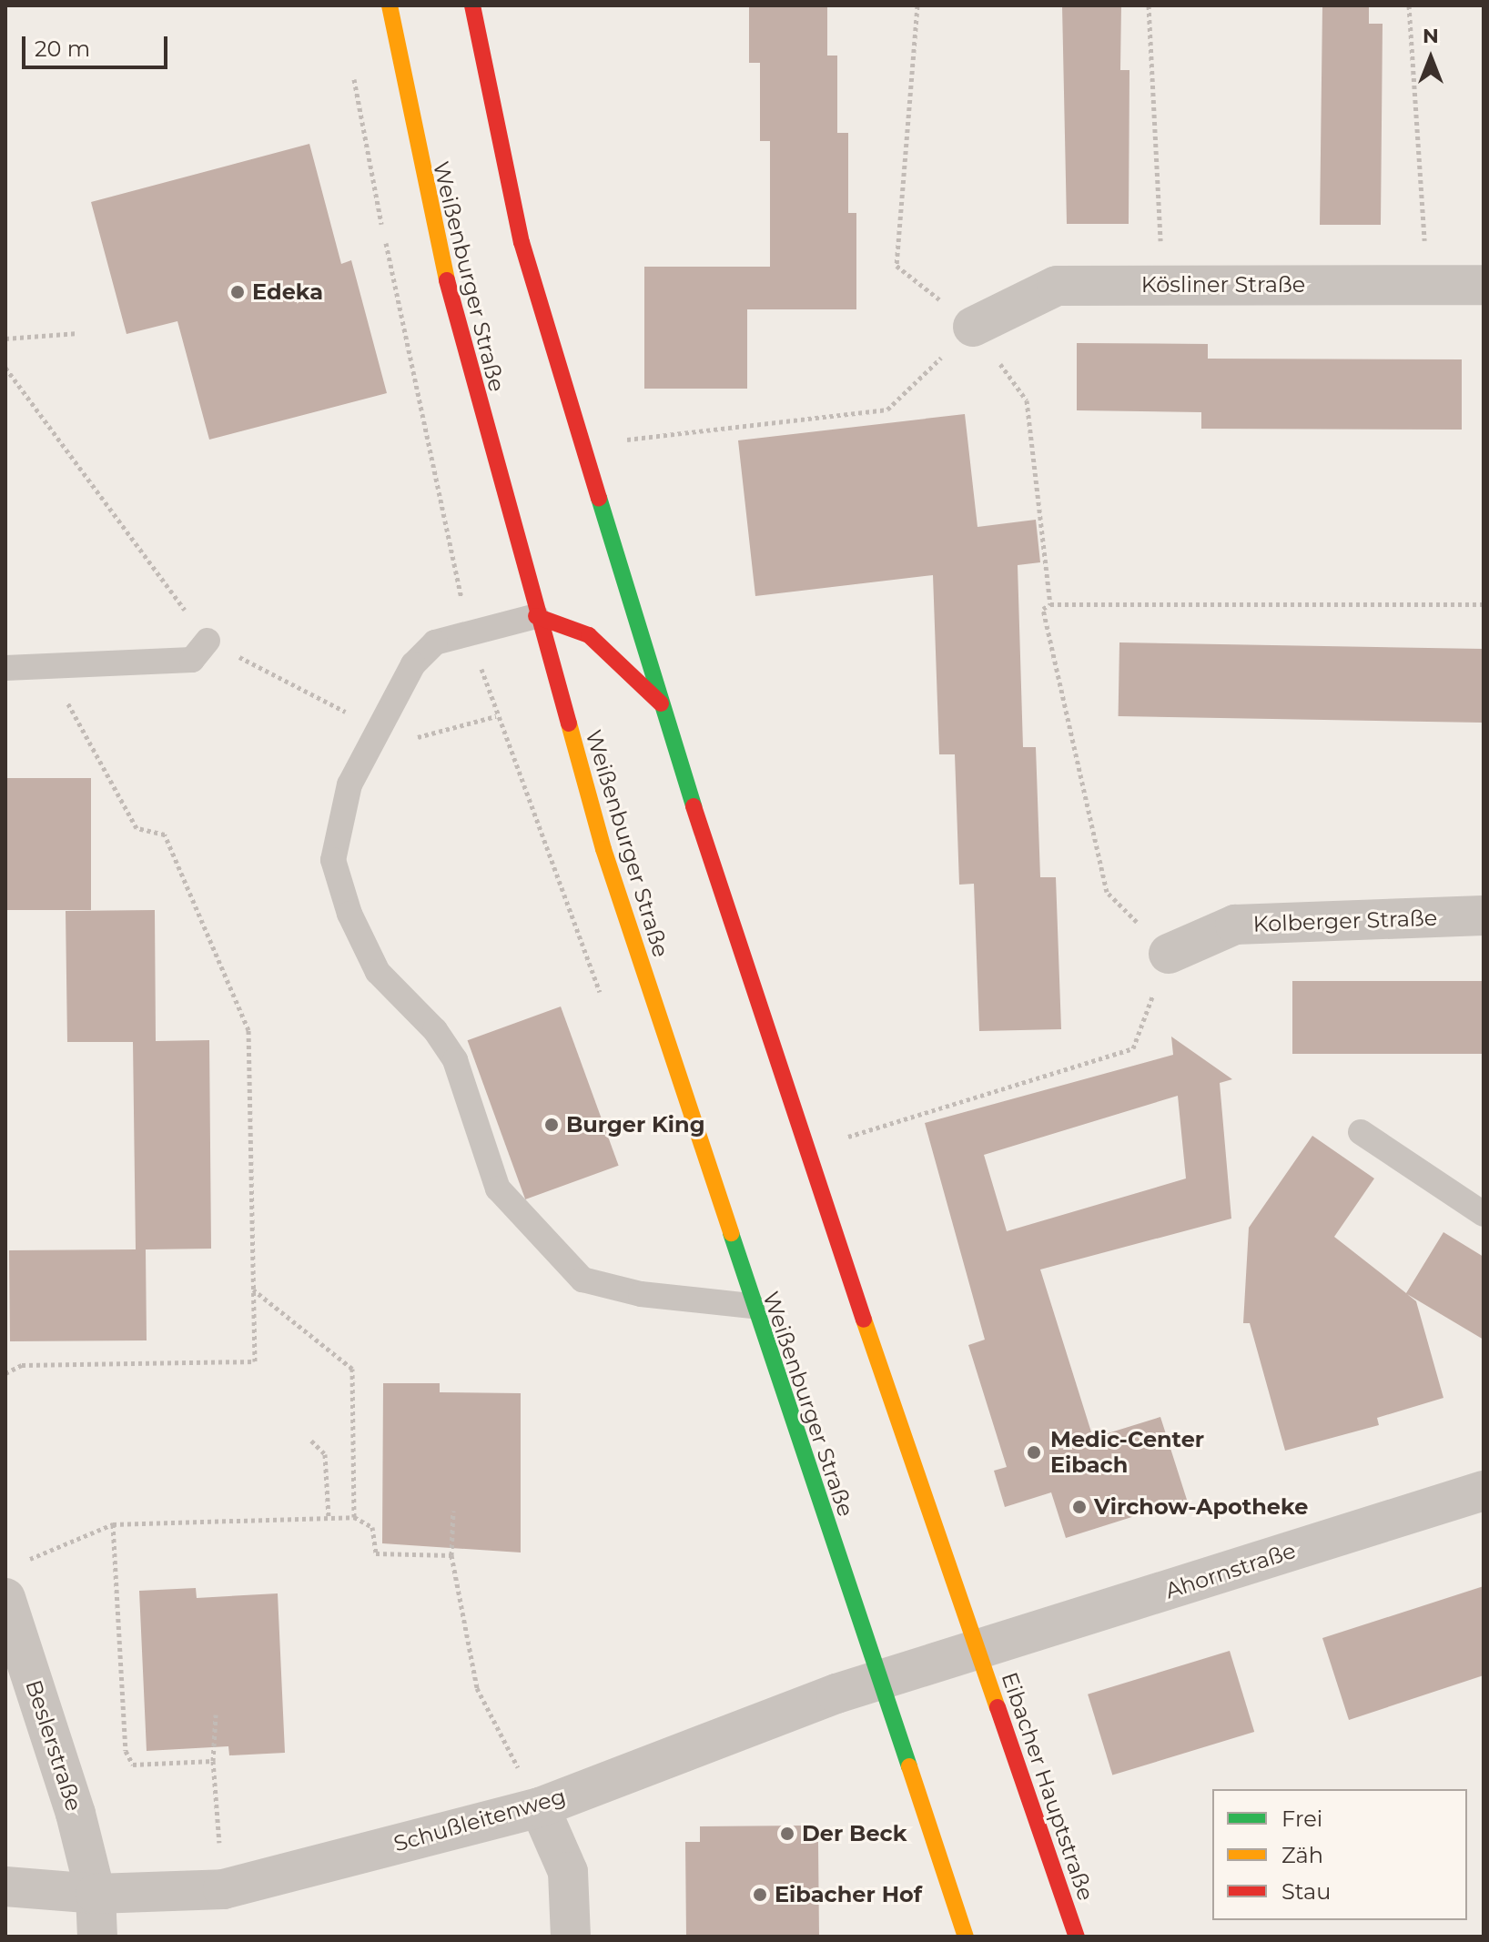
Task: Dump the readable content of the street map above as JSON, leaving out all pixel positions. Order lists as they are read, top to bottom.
{
  "streets": {
    "main road": ["Weißenburger Straße", "Eibacher Hauptstraße"],
    "street": [
      "Kösliner Straße",
      "Kolberger Straße",
      "Ahornstraße",
      "Beslerstraße",
      "Schußleitenweg"
    ]
  },
  "crossings": [
    ["Weißenburger Straße", "Schußleitenweg"],
    ["Ahornstraße", "Eibacher Hauptstraße"],
    ["Ahornstraße", "Schußleitenweg"],
    ["Beslerstraße", "Schußleitenweg"],
    ["Eibacher Hauptstraße", "Schußleitenweg"]
  ],
  "places": [
    "Edeka",
    "Burger King",
    "Medic-Center Eibach",
    "Virchow-Apotheke",
    "Der Beck",
    "Eibacher Hof"
  ],
  "legend": ["Frei", "Zäh", "Stau"],
  "scale_bar": "20 m",
  "north": "top"
}
